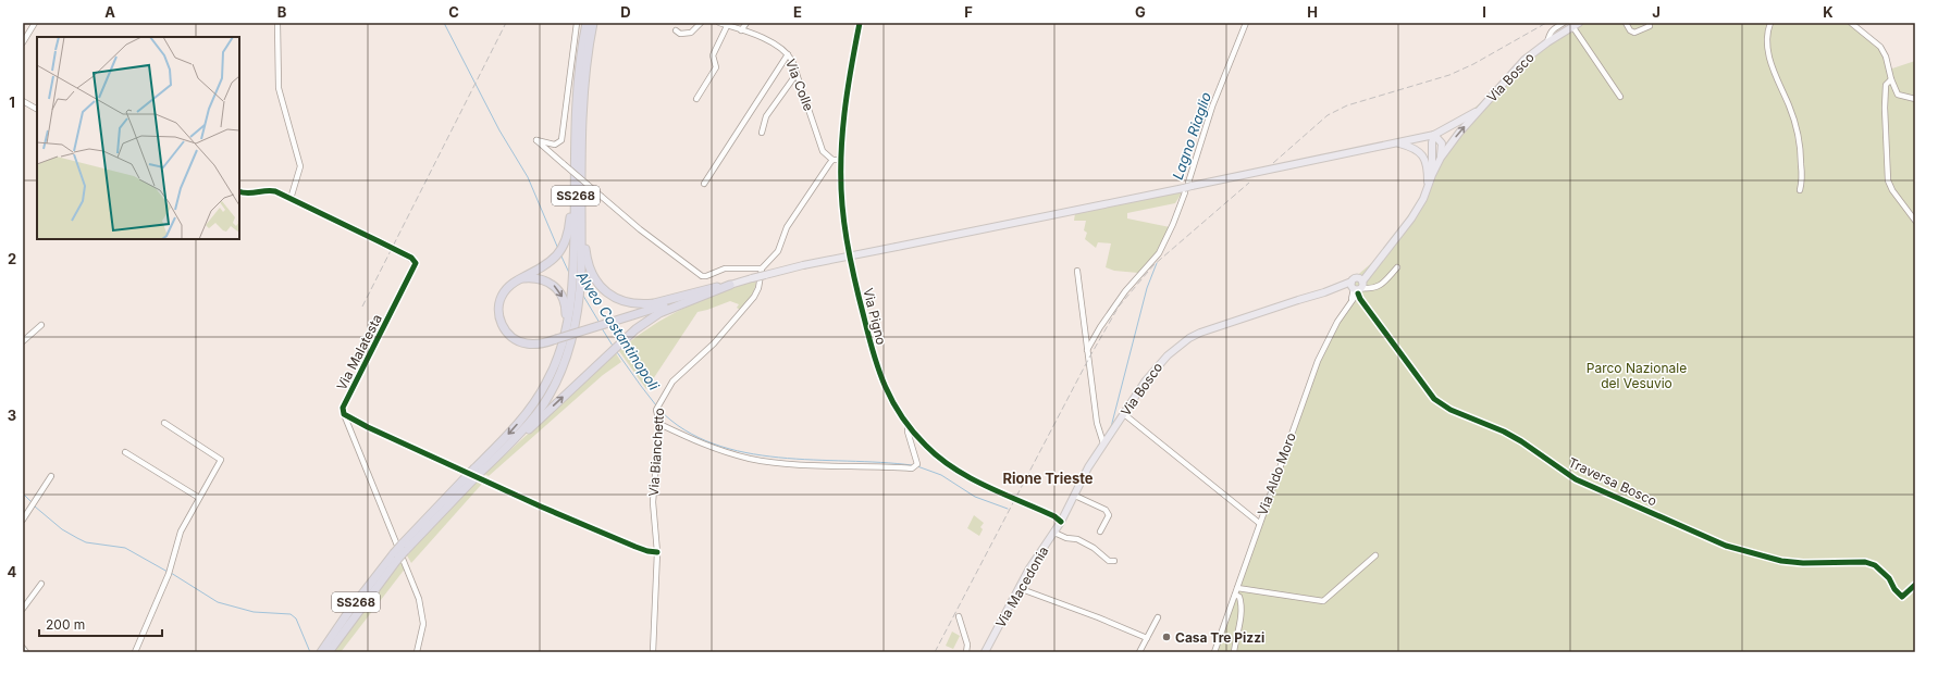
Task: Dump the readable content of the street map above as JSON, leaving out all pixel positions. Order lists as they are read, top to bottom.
{
  "streets": {
    "highway": ["SS268"],
    "main road": ["Via Bosco", "Via Macedonia"],
    "street": [
      "Via Colle",
      "Via Pigno",
      "Via Malatesta",
      "Via Bianchetto",
      "Via Aldo Moro",
      "Traversa Bosco"
    ]
  },
  "crossings": [
    ["Via Bosco", "Via Pigno"],
    ["Via Bosco", "Via Aldo Moro"],
    ["Via Bosco", "Traversa Bosco"],
    ["Via Bosco", "Via Macedonia"],
    ["Via Pigno", "Via Bianchetto"],
    ["Via Pigno", "Via Macedonia"],
    ["Via Aldo Moro", "Traversa Bosco"]
  ],
  "districts": ["Rione Trieste"],
  "water": ["Lagno Riaglio", "Alveo Costantinopoli"],
  "parks": ["Parco Nazionale del Vesuvio"],
  "places": ["Casa Tre Pizzi"],
  "scale_bar": "200 m",
  "grid": {
    "columns": [
      "A",
      "B",
      "C",
      "D",
      "E",
      "F",
      "G",
      "H",
      "I",
      "J",
      "K"
    ],
    "rows": [
      "1",
      "2",
      "3",
      "4"
    ]
  }
}
